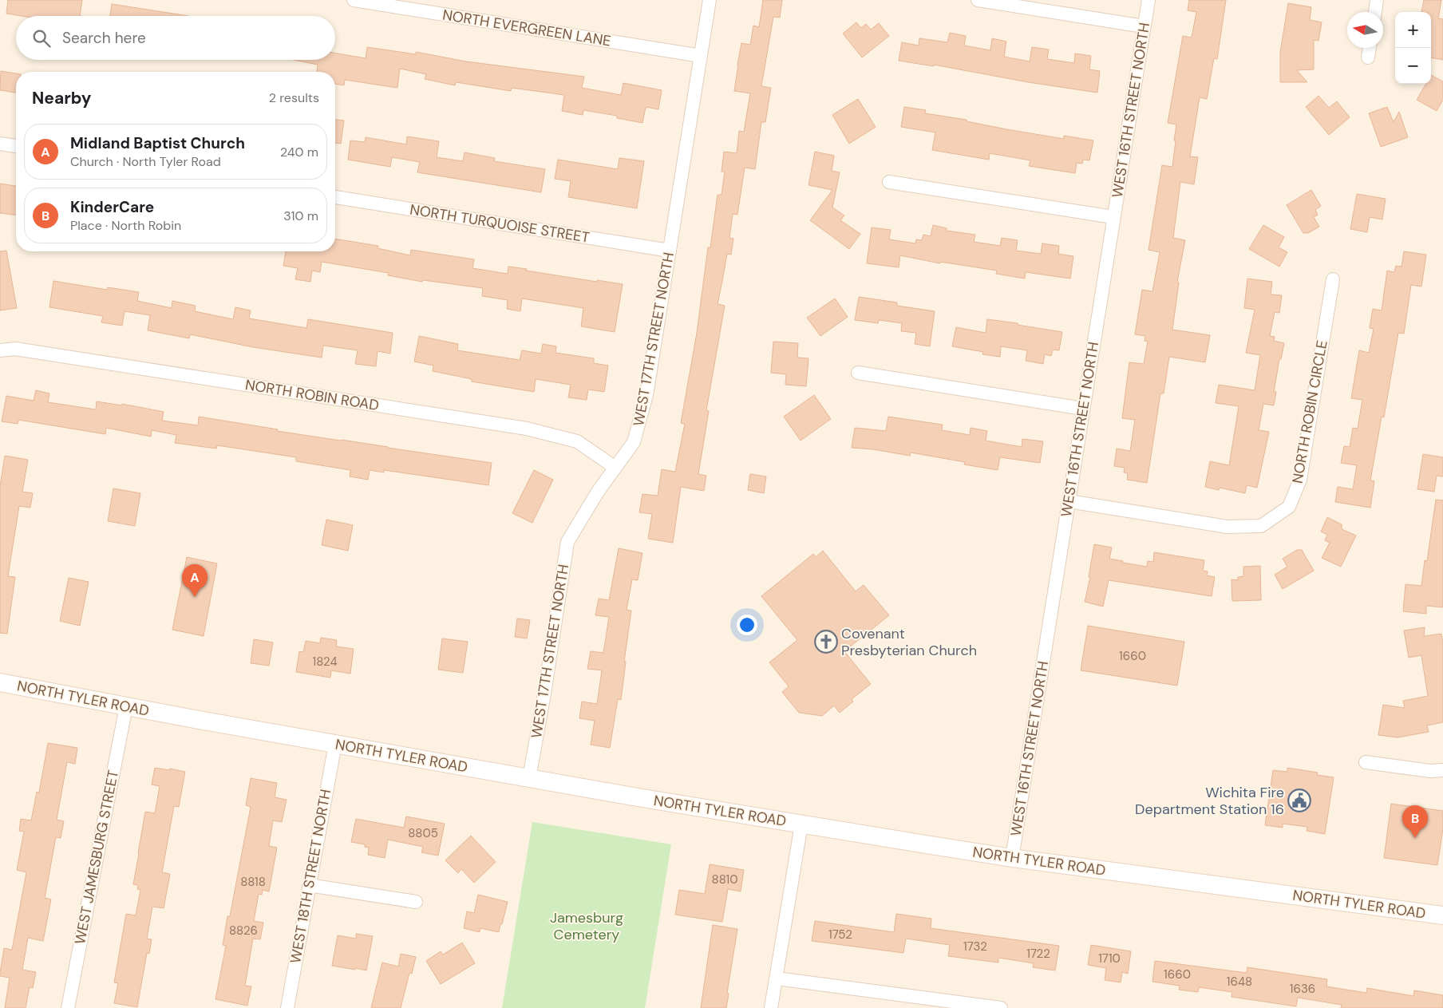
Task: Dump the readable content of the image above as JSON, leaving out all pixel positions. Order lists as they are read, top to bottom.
{
  "streets": {
    "main road": ["NORTH TYLER ROAD"],
    "street": [
      "NORTH EVERGREEN LANE",
      "WEST 16TH STREET NORTH",
      "NORTH TURQUOISE STREET",
      "WEST 17TH STREET NORTH",
      "NORTH ROBIN ROAD",
      "NORTH ROBIN CIRCLE",
      "WEST JAMESBURG STREET",
      "WEST 18TH STREET NORTH"
    ]
  },
  "crossings": [
    ["NORTH EVERGREEN LANE", "WEST 17TH STREET NORTH"],
    ["WEST 16TH STREET NORTH", "NORTH ROBIN CIRCLE"],
    ["WEST 16TH STREET NORTH", "NORTH TYLER ROAD"],
    ["NORTH TURQUOISE STREET", "WEST 17TH STREET NORTH"],
    ["WEST 17TH STREET NORTH", "NORTH ROBIN ROAD"],
    ["WEST 17TH STREET NORTH", "NORTH TYLER ROAD"],
    ["NORTH TYLER ROAD", "WEST JAMESBURG STREET"],
    ["NORTH TYLER ROAD", "WEST 18TH STREET NORTH"]
  ],
  "parks": ["Jamesburg Cemetery"],
  "places": {
    "church": ["Covenant Presbyterian Church"],
    "public building": ["Wichita Fire Department Station 16"]
  },
  "house_numbers": [
    "1660",
    "1824",
    "8805",
    "8810",
    "8818",
    "8826",
    "1752",
    "1732",
    "1722",
    "1710",
    "1660",
    "1648",
    "1636"
  ],
  "north": "left",
  "page": {
    "map_buttons": ["+", "−"],
    "search": "Search here",
    "heading": ["Nearby", "2 results"],
    "list": [
      {
        "mark": "A",
        "name": "Midland Baptist Church",
        "note": "Church · North Tyler Road",
        "value": "240 m"
      },
      {
        "mark": "B",
        "name": "KinderCare",
        "note": "Place · North Robin",
        "value": "310 m"
      }
    ],
    "pins": ["A", "B"]
  }
}
